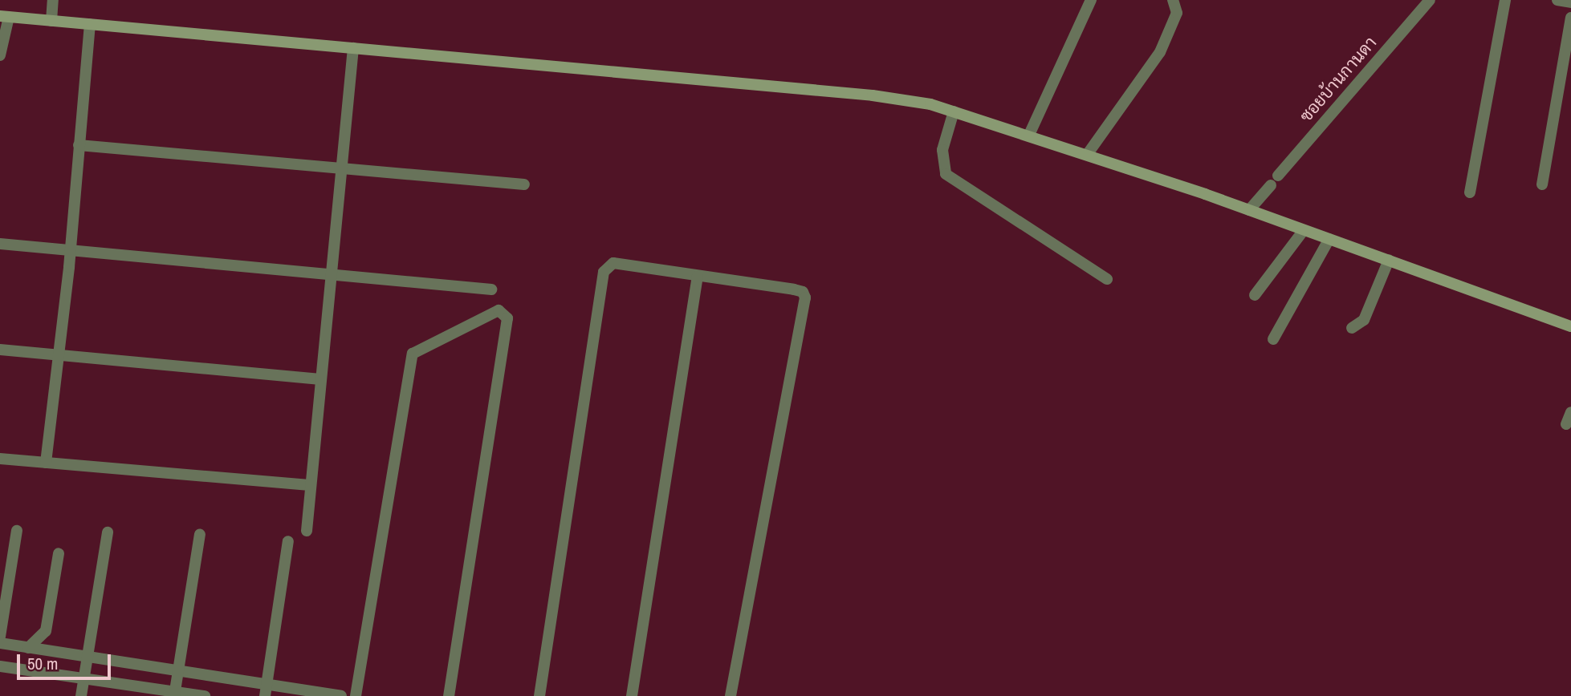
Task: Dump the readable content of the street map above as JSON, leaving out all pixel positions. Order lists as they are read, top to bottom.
{
  "streets": {
    "street": ["ซอยบ้านกานดา"]
  },
  "scale_bar": "50 m"
}
